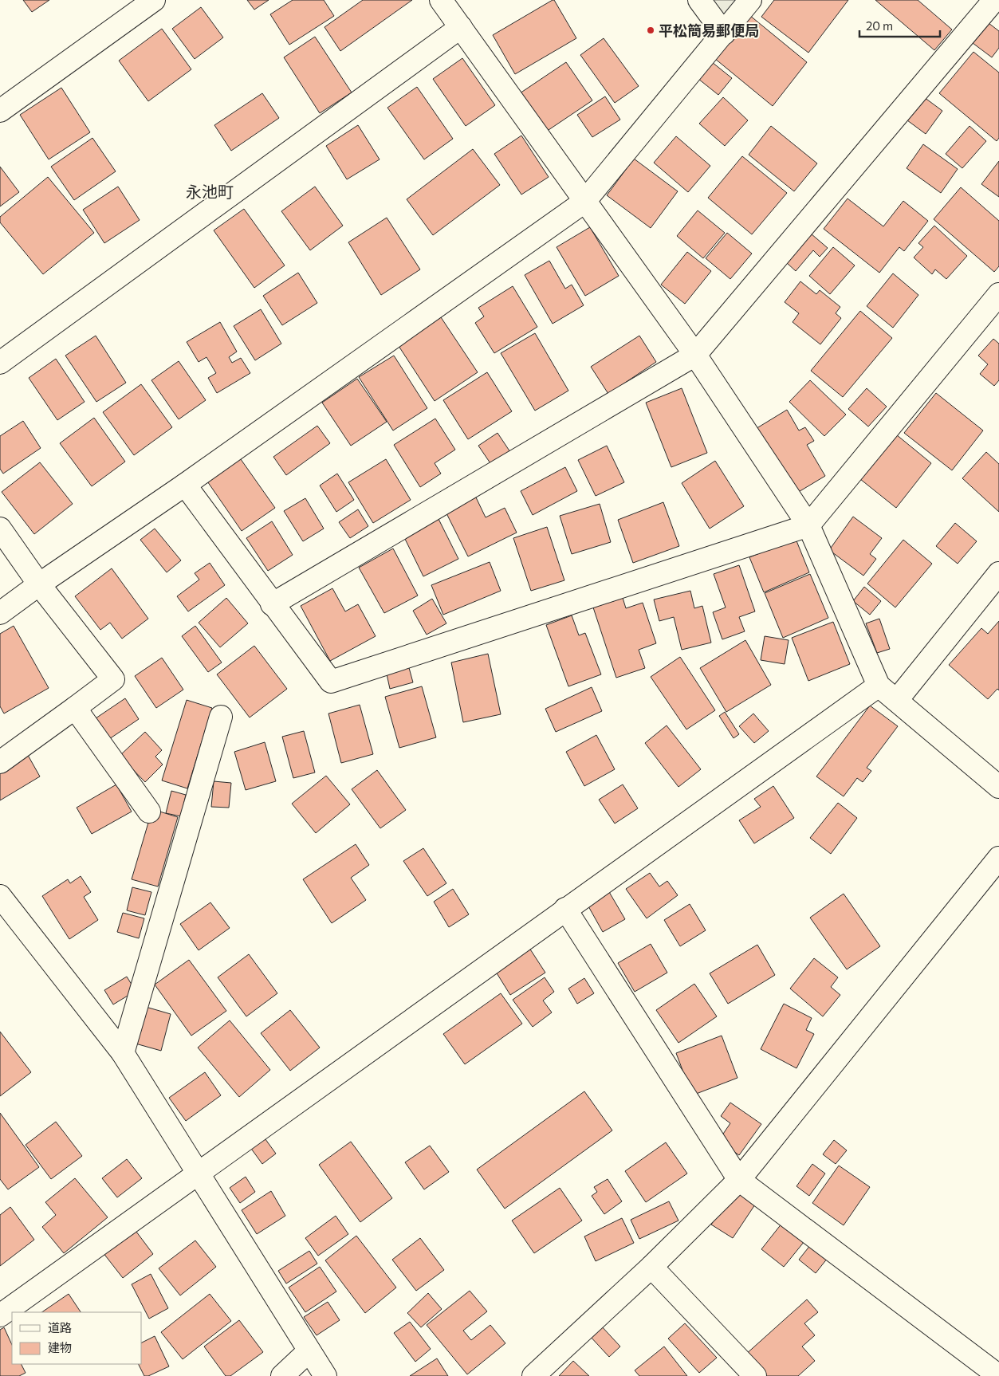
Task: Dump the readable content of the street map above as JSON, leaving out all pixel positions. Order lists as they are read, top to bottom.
{
  "districts": ["永池町"],
  "places": ["平松簡易郵便局"],
  "legend": ["道路", "建物"],
  "scale_bar": "20 m"
}
